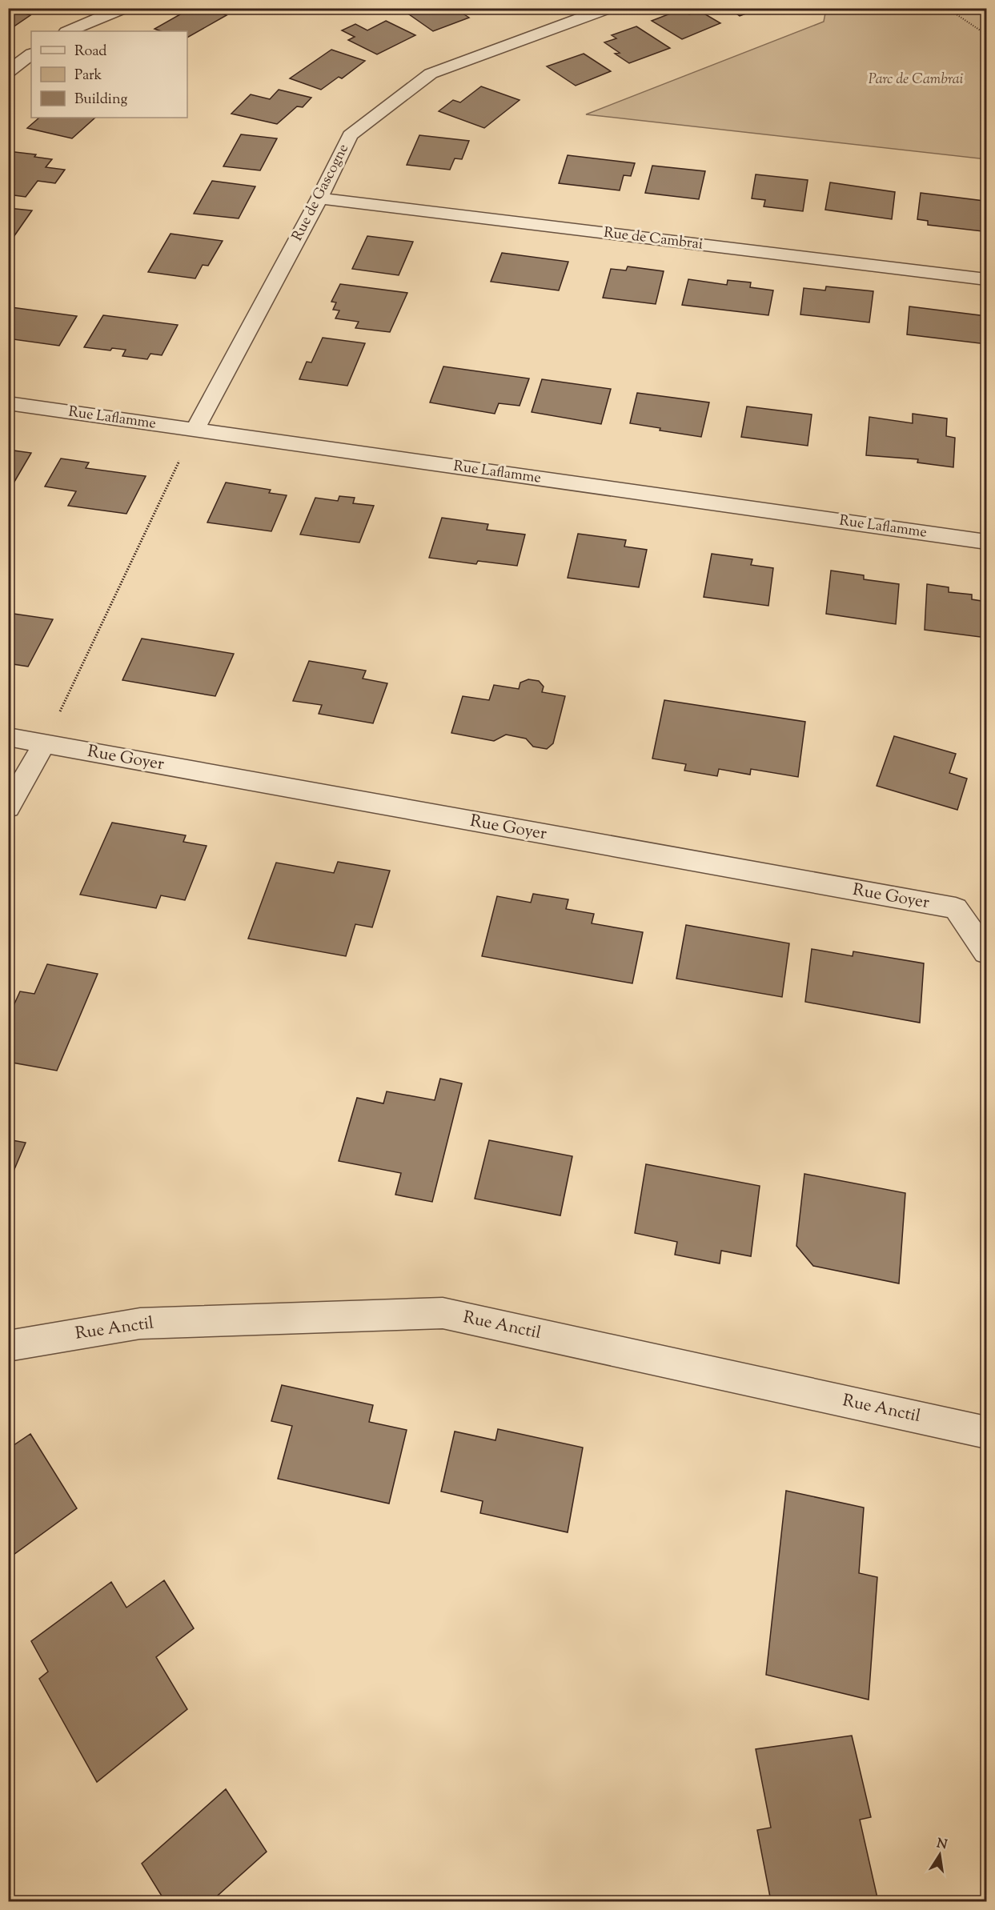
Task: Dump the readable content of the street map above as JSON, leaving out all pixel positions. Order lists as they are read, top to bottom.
{
  "streets": {
    "street": [
      "Rue de Gascogne",
      "Rue de Cambrai",
      "Rue Laflamme",
      "Rue Goyer",
      "Rue Anctil"
    ]
  },
  "crossings": [
    ["Rue de Gascogne", "Rue de Cambrai"],
    ["Rue de Gascogne", "Rue Laflamme"]
  ],
  "parks": ["Parc de Cambrai"],
  "legend": ["Road", "Park", "Building"],
  "north": "top"
}
